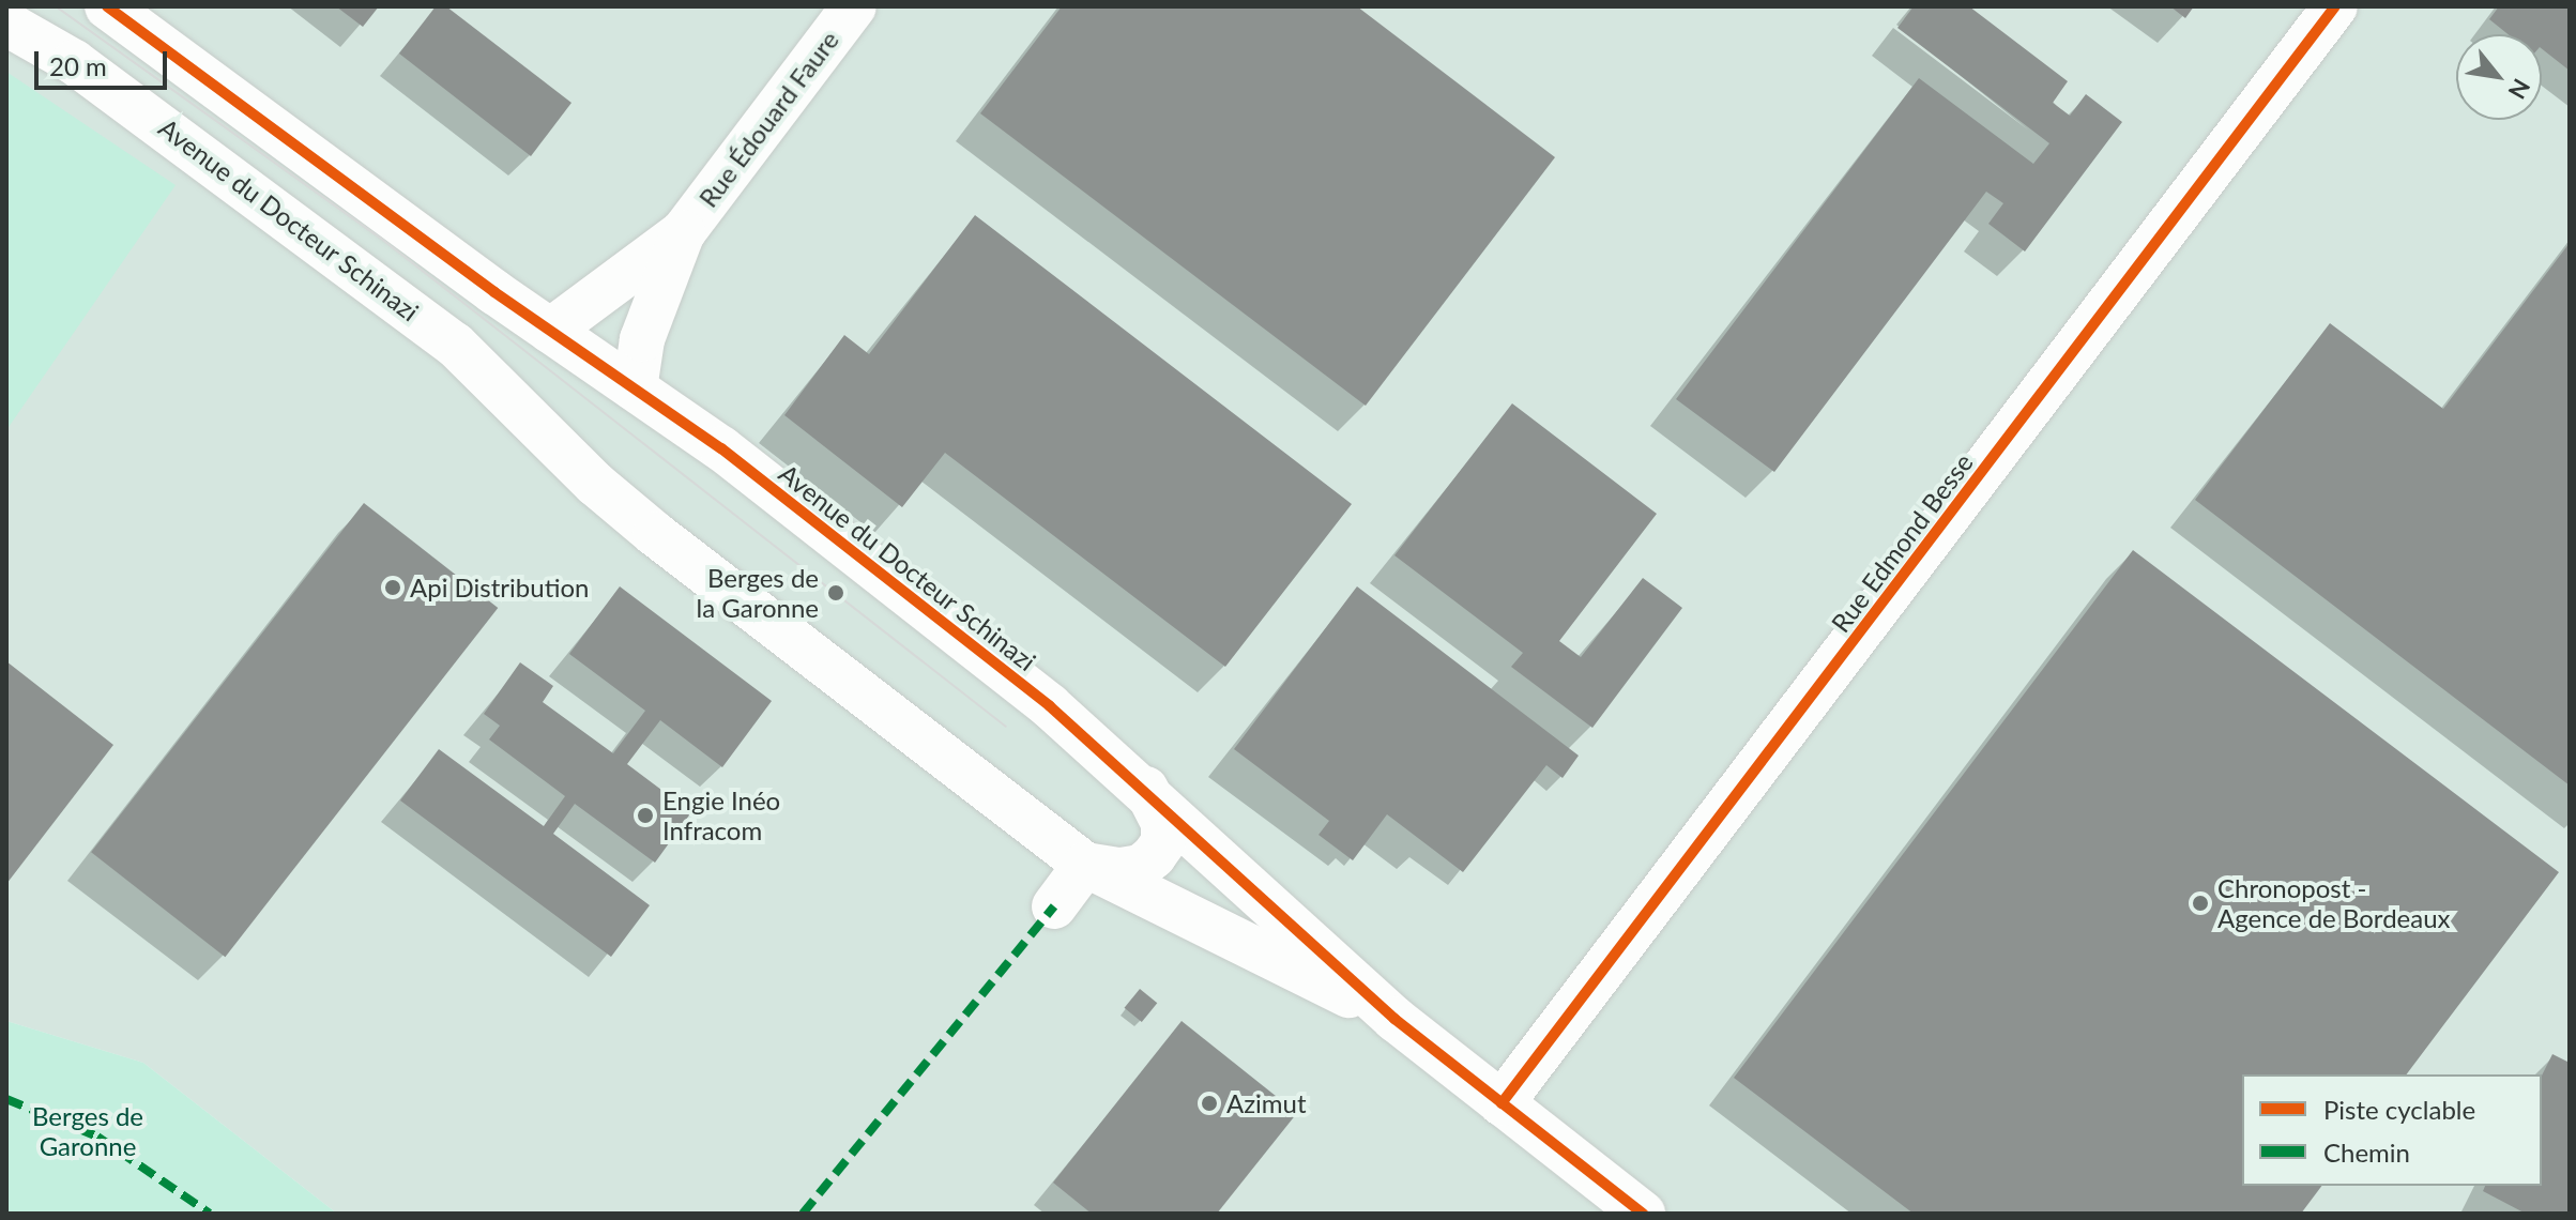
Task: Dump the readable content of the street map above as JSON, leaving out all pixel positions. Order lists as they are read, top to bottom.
{
  "streets": {
    "street": ["Rue Édouard Faure", "Avenue du Docteur Schinazi", "Rue Edmond Besse"]
  },
  "crossings": [
    ["Rue Édouard Faure", "Avenue du Docteur Schinazi"],
    ["Avenue du Docteur Schinazi", "Rue Edmond Besse"]
  ],
  "parks": ["Berges de Garonne"],
  "places": [
    "Api Distribution",
    "Berges de la Garonne",
    "Engie Inéo Infracom",
    "Chronopost - Agence de Bordeaux",
    "Azimut"
  ],
  "legend": ["Piste cyclable", "Chemin"],
  "scale_bar": "20 m",
  "north": "bottom right"
}
